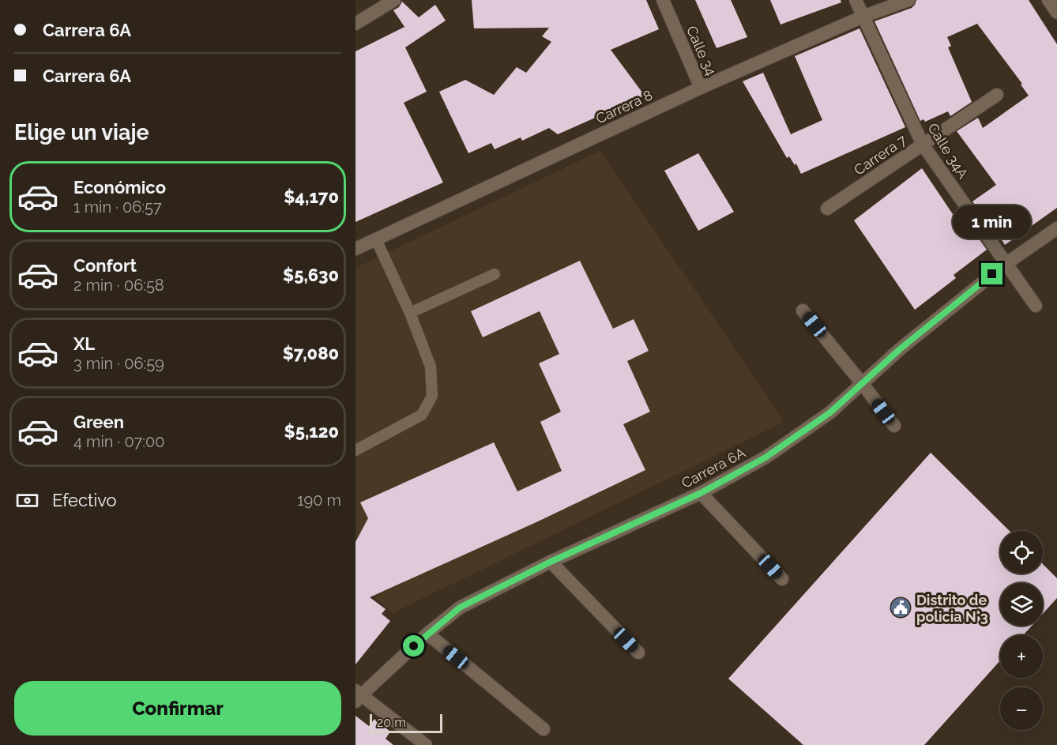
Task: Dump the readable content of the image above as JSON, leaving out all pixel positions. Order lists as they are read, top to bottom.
{
  "streets": {
    "street": [
      "Calle 34",
      "Carrera 8",
      "Calle 34A",
      "Carrera 7",
      "Carrera 6A"
    ]
  },
  "crossings": [
    ["Calle 34", "Carrera 8"],
    ["Carrera 8", "Calle 34A"],
    ["Calle 34A", "Carrera 7"],
    ["Calle 34A", "Carrera 6A"]
  ],
  "places": {
    "public building": ["Distrito de policia N°3"]
  },
  "scale_bar": "20 m",
  "page": {
    "banner": ["Carrera 6A", "Carrera 6A"],
    "heading": "Elige un viaje",
    "list": [
      {
        "name": "Económico",
        "note": "1 min · 06:57",
        "value": "$4,170"
      },
      {
        "name": "Confort",
        "note": "2 min · 06:58",
        "value": "$5,630"
      },
      {
        "name": "XL",
        "note": "3 min · 06:59",
        "value": "$7,080"
      },
      {
        "name": "Green",
        "note": "4 min · 07:00",
        "value": "$5,120"
      }
    ],
    "bubble": "1 min",
    "pay": ["Efectivo", "190 m"],
    "map_buttons": ["+", "−"],
    "buttons": "Confirmar",
    "scale": "20 m"
  }
}
